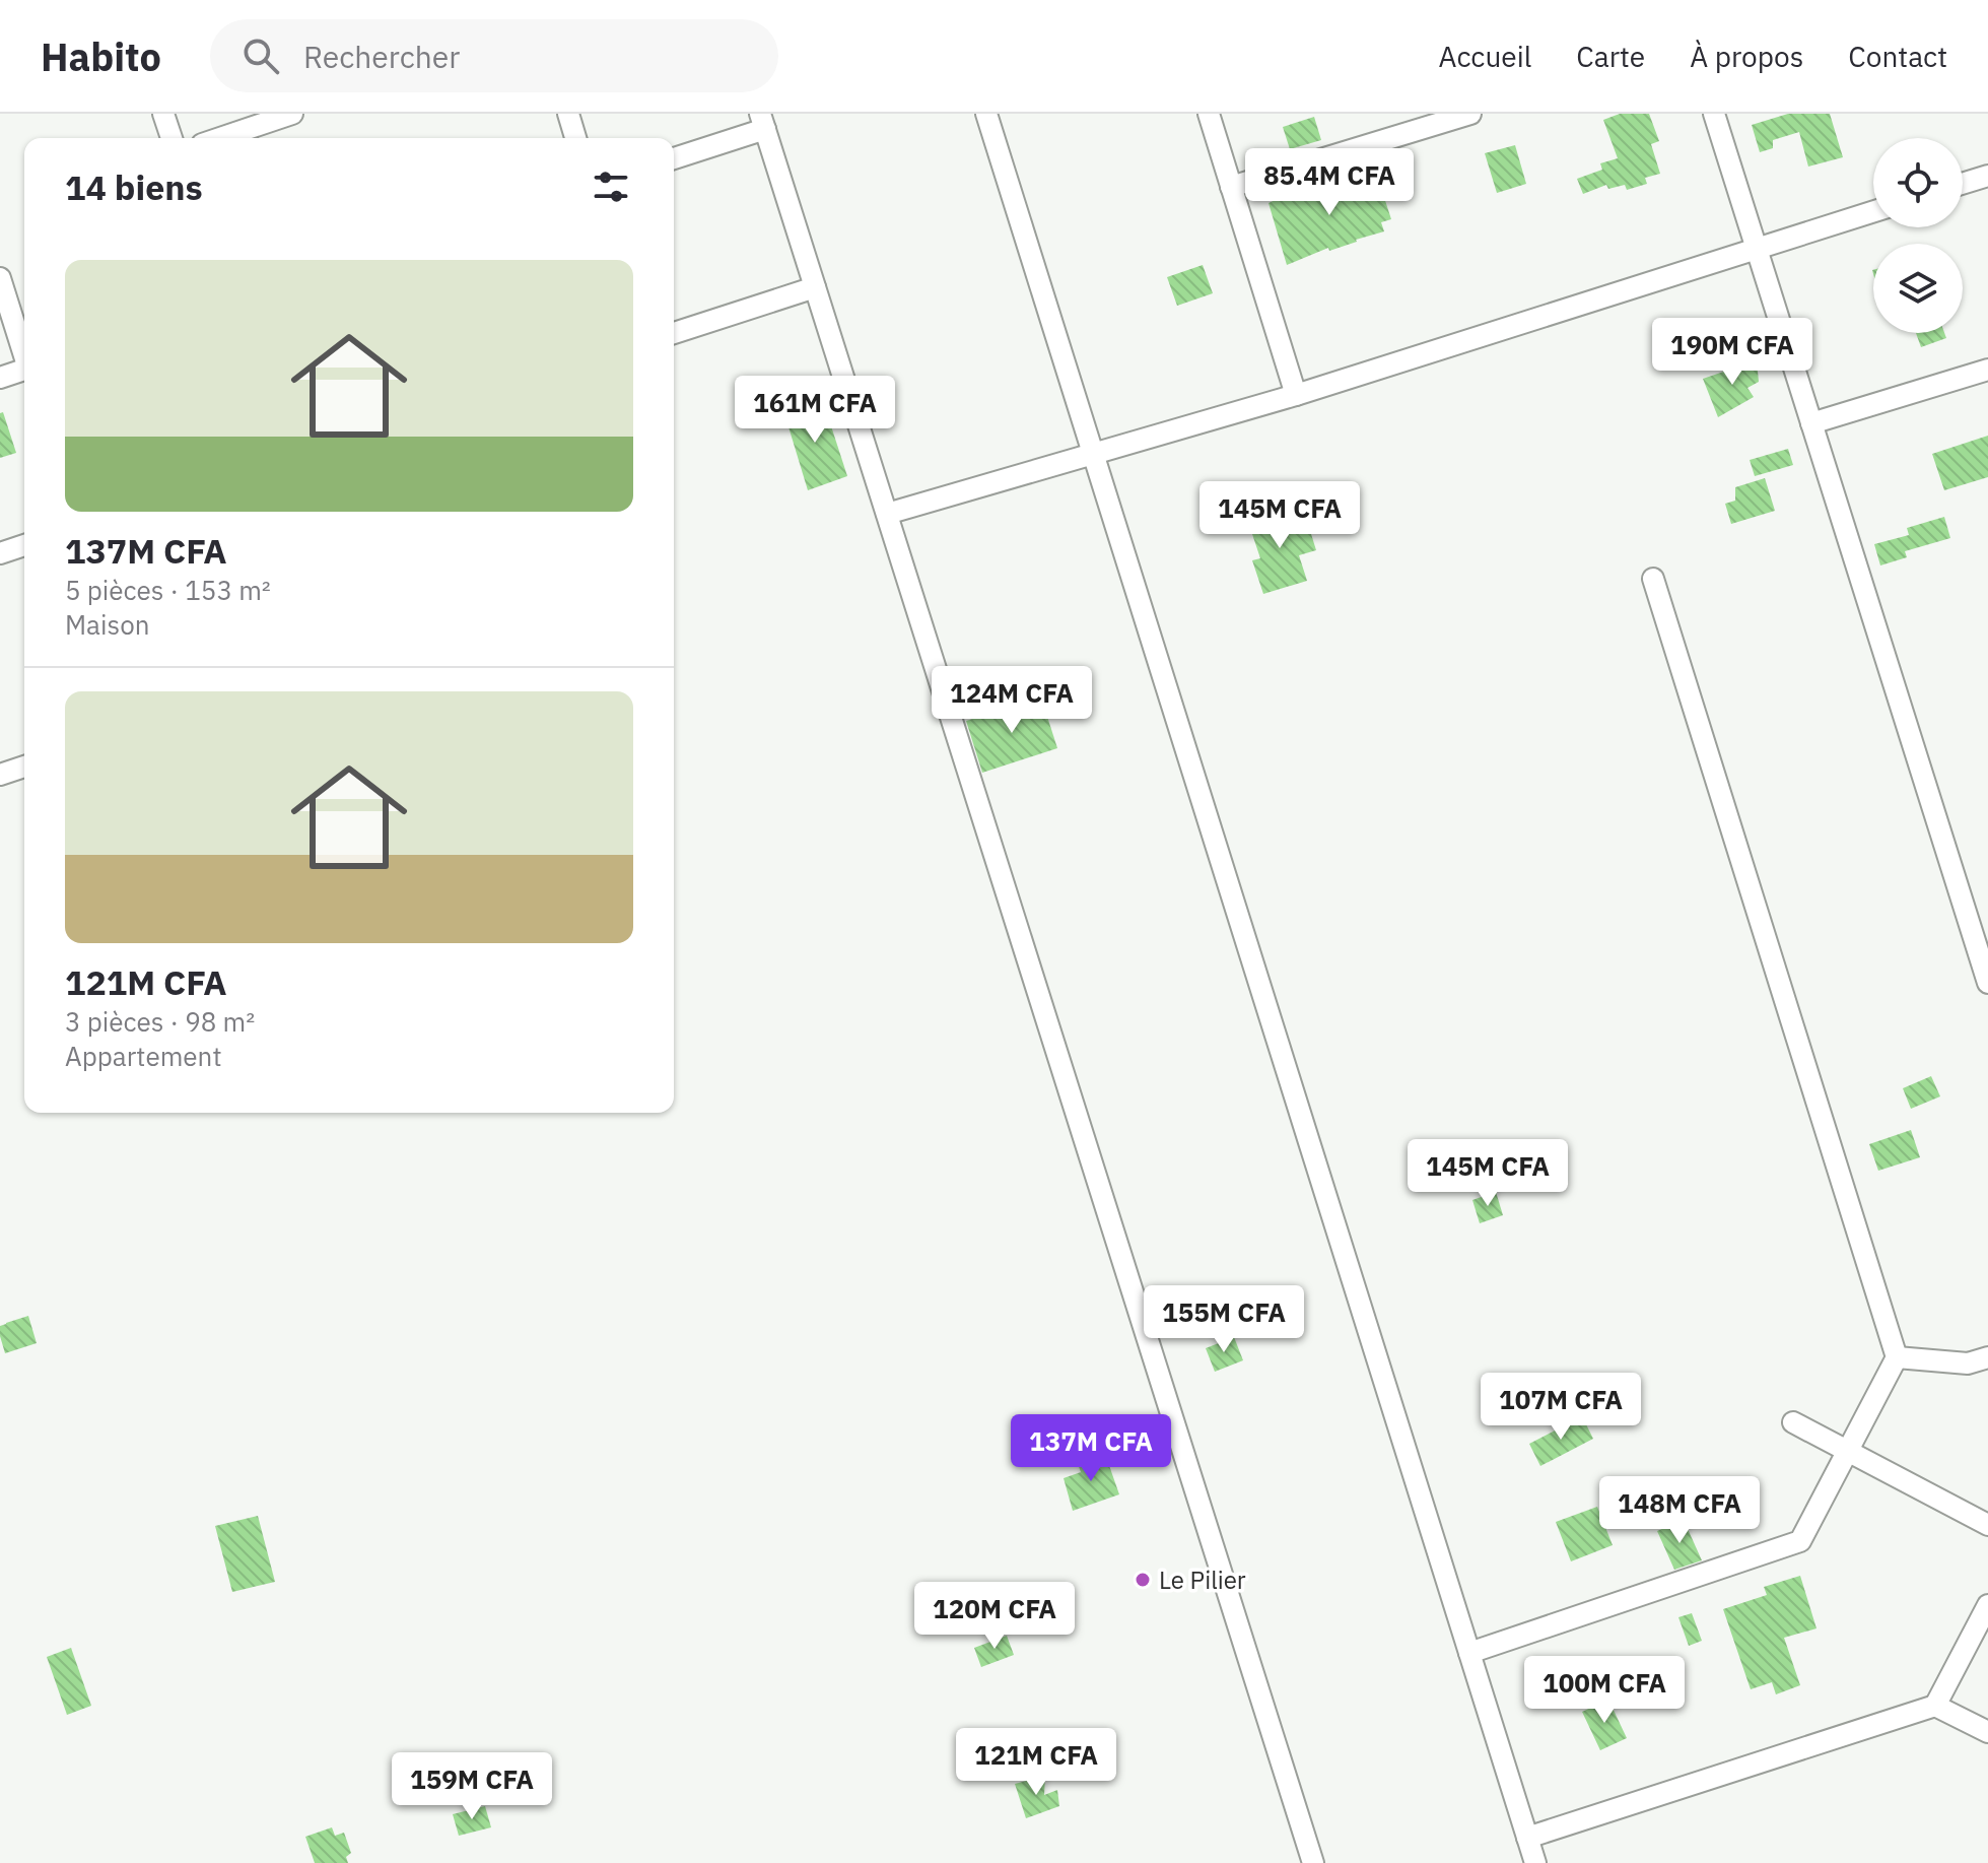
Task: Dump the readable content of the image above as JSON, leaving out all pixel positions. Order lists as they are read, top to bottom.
{
  "places": ["Le Pilier"],
  "page": {
    "header": "Habito",
    "search": "Rechercher",
    "nav": [
      "Accueil",
      "Carte",
      "À propos",
      "Contact"
    ],
    "heading": "14 biens",
    "price": [
      "85.4M CFA",
      "190M CFA",
      "161M CFA",
      "145M CFA",
      "124M CFA",
      "145M CFA",
      "155M CFA",
      "107M CFA",
      "137M CFA",
      "148M CFA",
      "120M CFA",
      "100M CFA",
      "121M CFA",
      "159M CFA"
    ],
    "list": [
      {
        "name": "137M CFA",
        "note": "5 pièces · 153 m² · Maison"
      },
      {
        "name": "121M CFA",
        "note": "3 pièces · 98 m² · Appartement"
      }
    ]
  }
}
